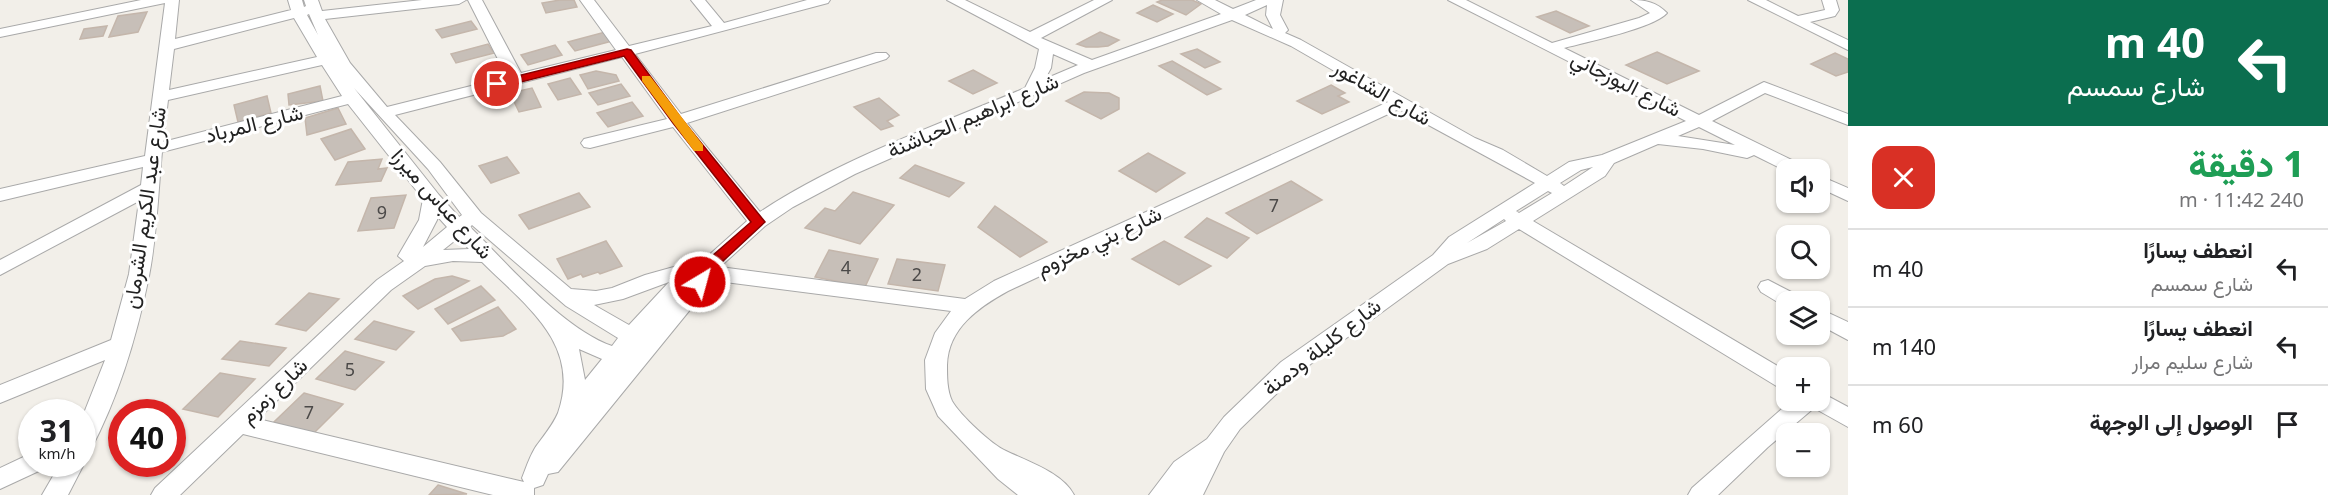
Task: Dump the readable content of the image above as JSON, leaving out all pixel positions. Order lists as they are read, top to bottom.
{
  "streets": {
    "street": [
      "شارع البوزجاني",
      "شارع الشاغور",
      "شارع ابراهيم الحباشنة",
      "شارع المرباد",
      "شارع عباس ميرزا",
      "شارع عبد الكريم الشرمان",
      "شارع بني مخزوم",
      "شارع كليلة ودمنة",
      "شارع زمزم"
    ]
  },
  "crossings": [
    ["شارع البوزجاني", "شارع كليلة ودمنة"],
    ["شارع الشاغور", "شارع ابراهيم الحباشنة"],
    ["شارع الشاغور", "شارع بني مخزوم"],
    ["شارع الشاغور", "شارع كليلة ودمنة"],
    ["شارع ابراهيم الحباشنة", "شارع عباس ميرزا"],
    ["شارع المرباد", "شارع عباس ميرزا"],
    ["شارع المرباد", "شارع عبد الكريم الشرمان"],
    ["شارع عباس ميرزا", "شارع زمزم"]
  ],
  "house_numbers": [
    "7",
    "9",
    "4",
    "2",
    "5",
    "7"
  ],
  "page": {
    "turn": ["40 m", "شارع سمسم"],
    "heading": ["1 دقيقة", "240 m · 11:42"],
    "map_buttons": ["+", "−"],
    "list": [
      {
        "name": "انعطف يسارًا",
        "note": "شارع سمسم",
        "value": "40 m"
      },
      {
        "name": "انعطف يسارًا",
        "note": "شارع سليم مرار",
        "value": "140 m"
      },
      {
        "name": "الوصول إلى الوجهة",
        "value": "60 m"
      }
    ],
    "speed": "31 km/h",
    "limit": "40"
  }
}
